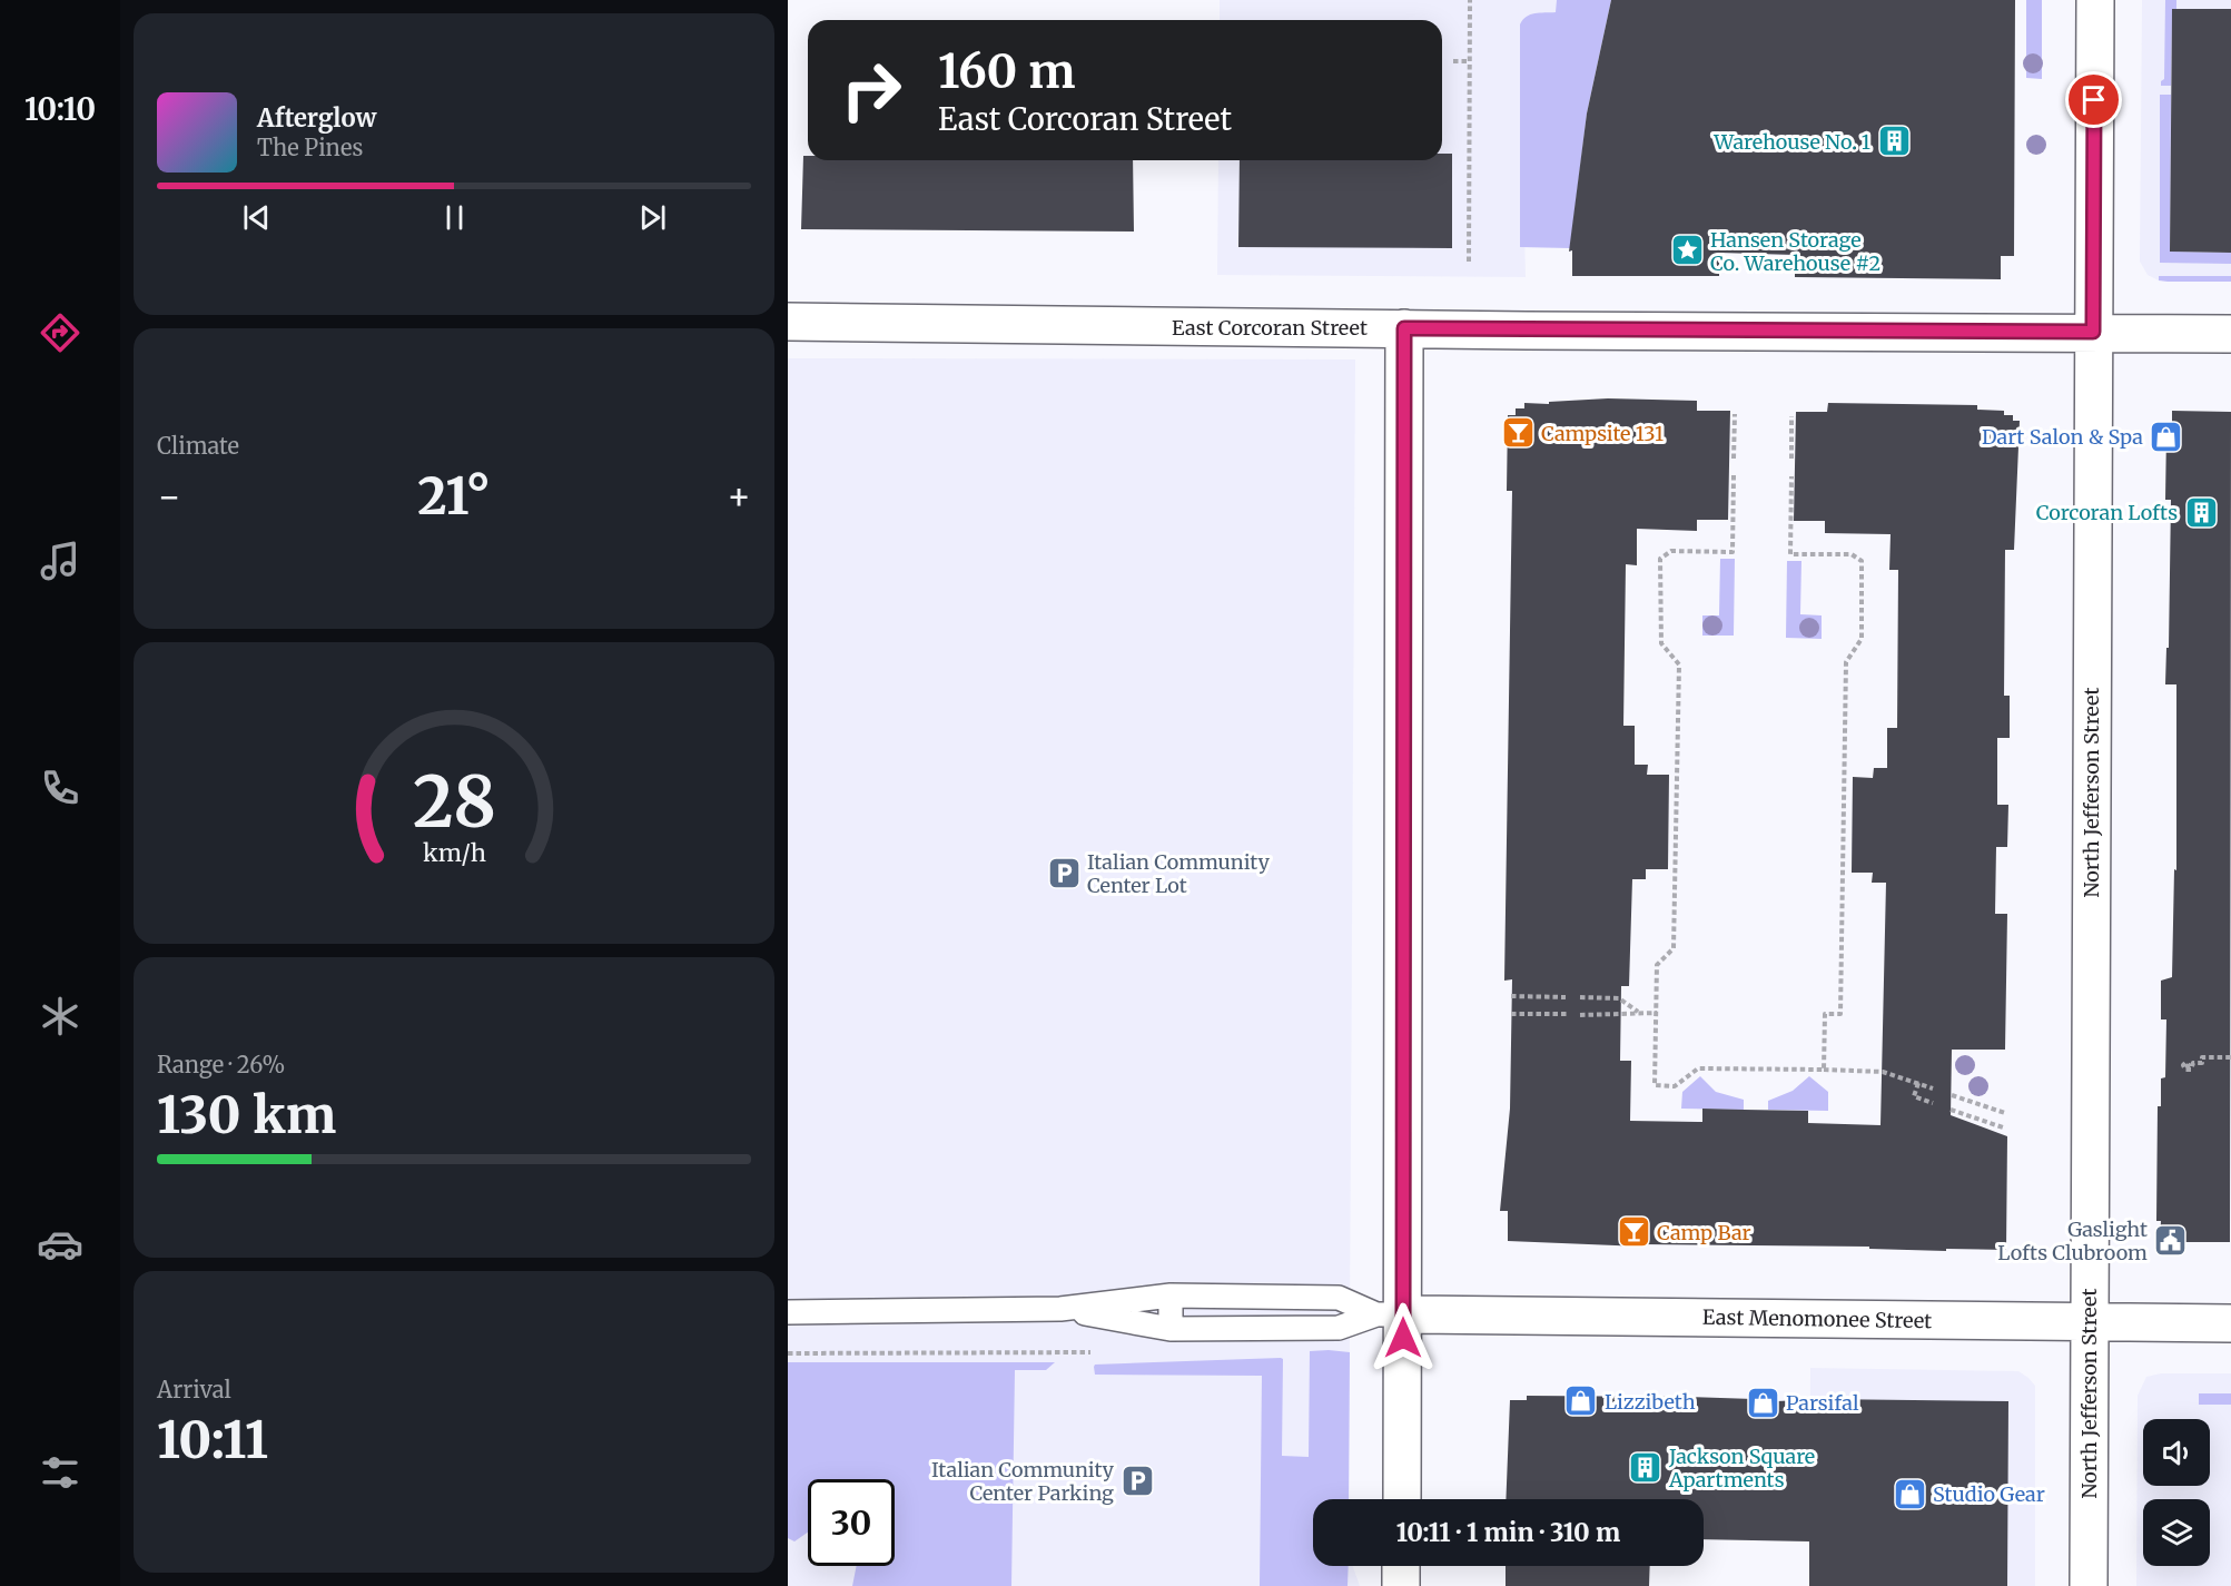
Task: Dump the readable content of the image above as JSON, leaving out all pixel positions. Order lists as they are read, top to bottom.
{
  "streets": {
    "street": ["East Corcoran Street", "North Jefferson Street", "East Menomonee Street"]
  },
  "crossings": [
    ["East Corcoran Street", "North Jefferson Street"],
    ["North Jefferson Street", "East Menomonee Street"]
  ],
  "places": {
    "building": ["Warehouse No. 1", "Corcoran Lofts", "Jackson Square Apartments"],
    "place": ["Hansen Storage Co. Warehouse #2"],
    "bar": ["Campsite 131", "Camp Bar"],
    "shop": [
      "Dart Salon & Spa",
      "Lizzibeth",
      "Parsifal",
      "Studio Gear"
    ],
    "parking": ["Italian Community Center Lot", "Italian Community Center Parking"],
    "public building": ["Gaslight Lofts Clubroom"]
  },
  "page": {
    "tabs": "10:10",
    "turn": ["160 m", "East Corcoran Street"],
    "song": ["Afterglow", "The Pines"],
    "tile": [
      "Climate",
      ["Range · 26%", "130 km"],
      ["Arrival", "10:11"]
    ],
    "heat": ["−", "21°", "+"],
    "limit": "30",
    "trip": "10:11 · 1 min · 310 m",
    "gauge": ["28", "km/h"]
  }
}
